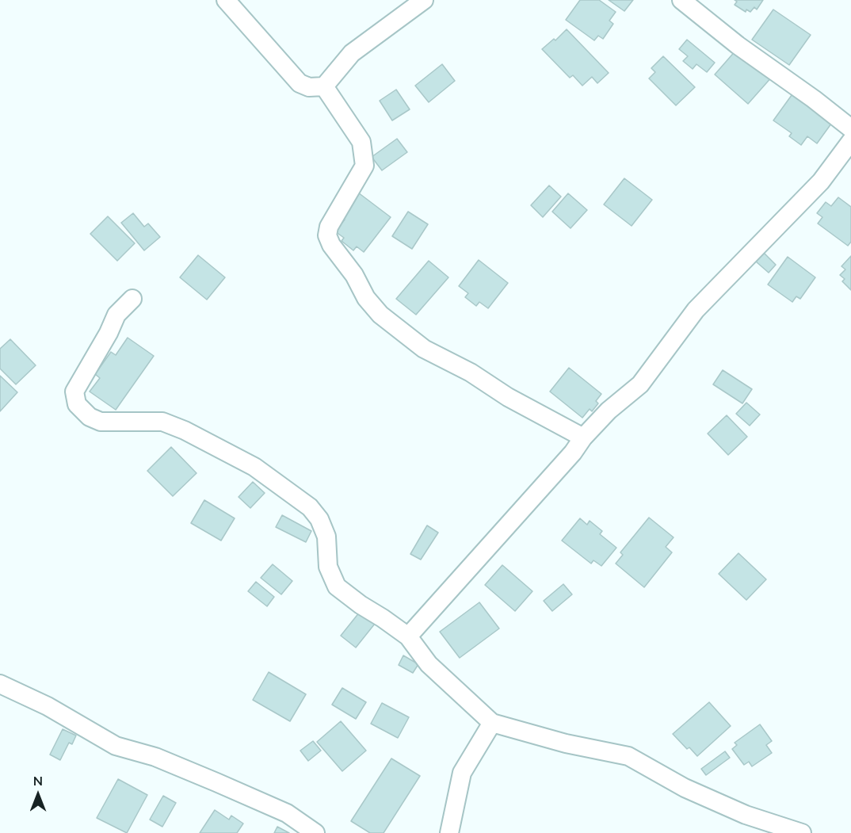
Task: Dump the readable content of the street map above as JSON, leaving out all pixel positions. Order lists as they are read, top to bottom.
{
  "north": "top"
}
